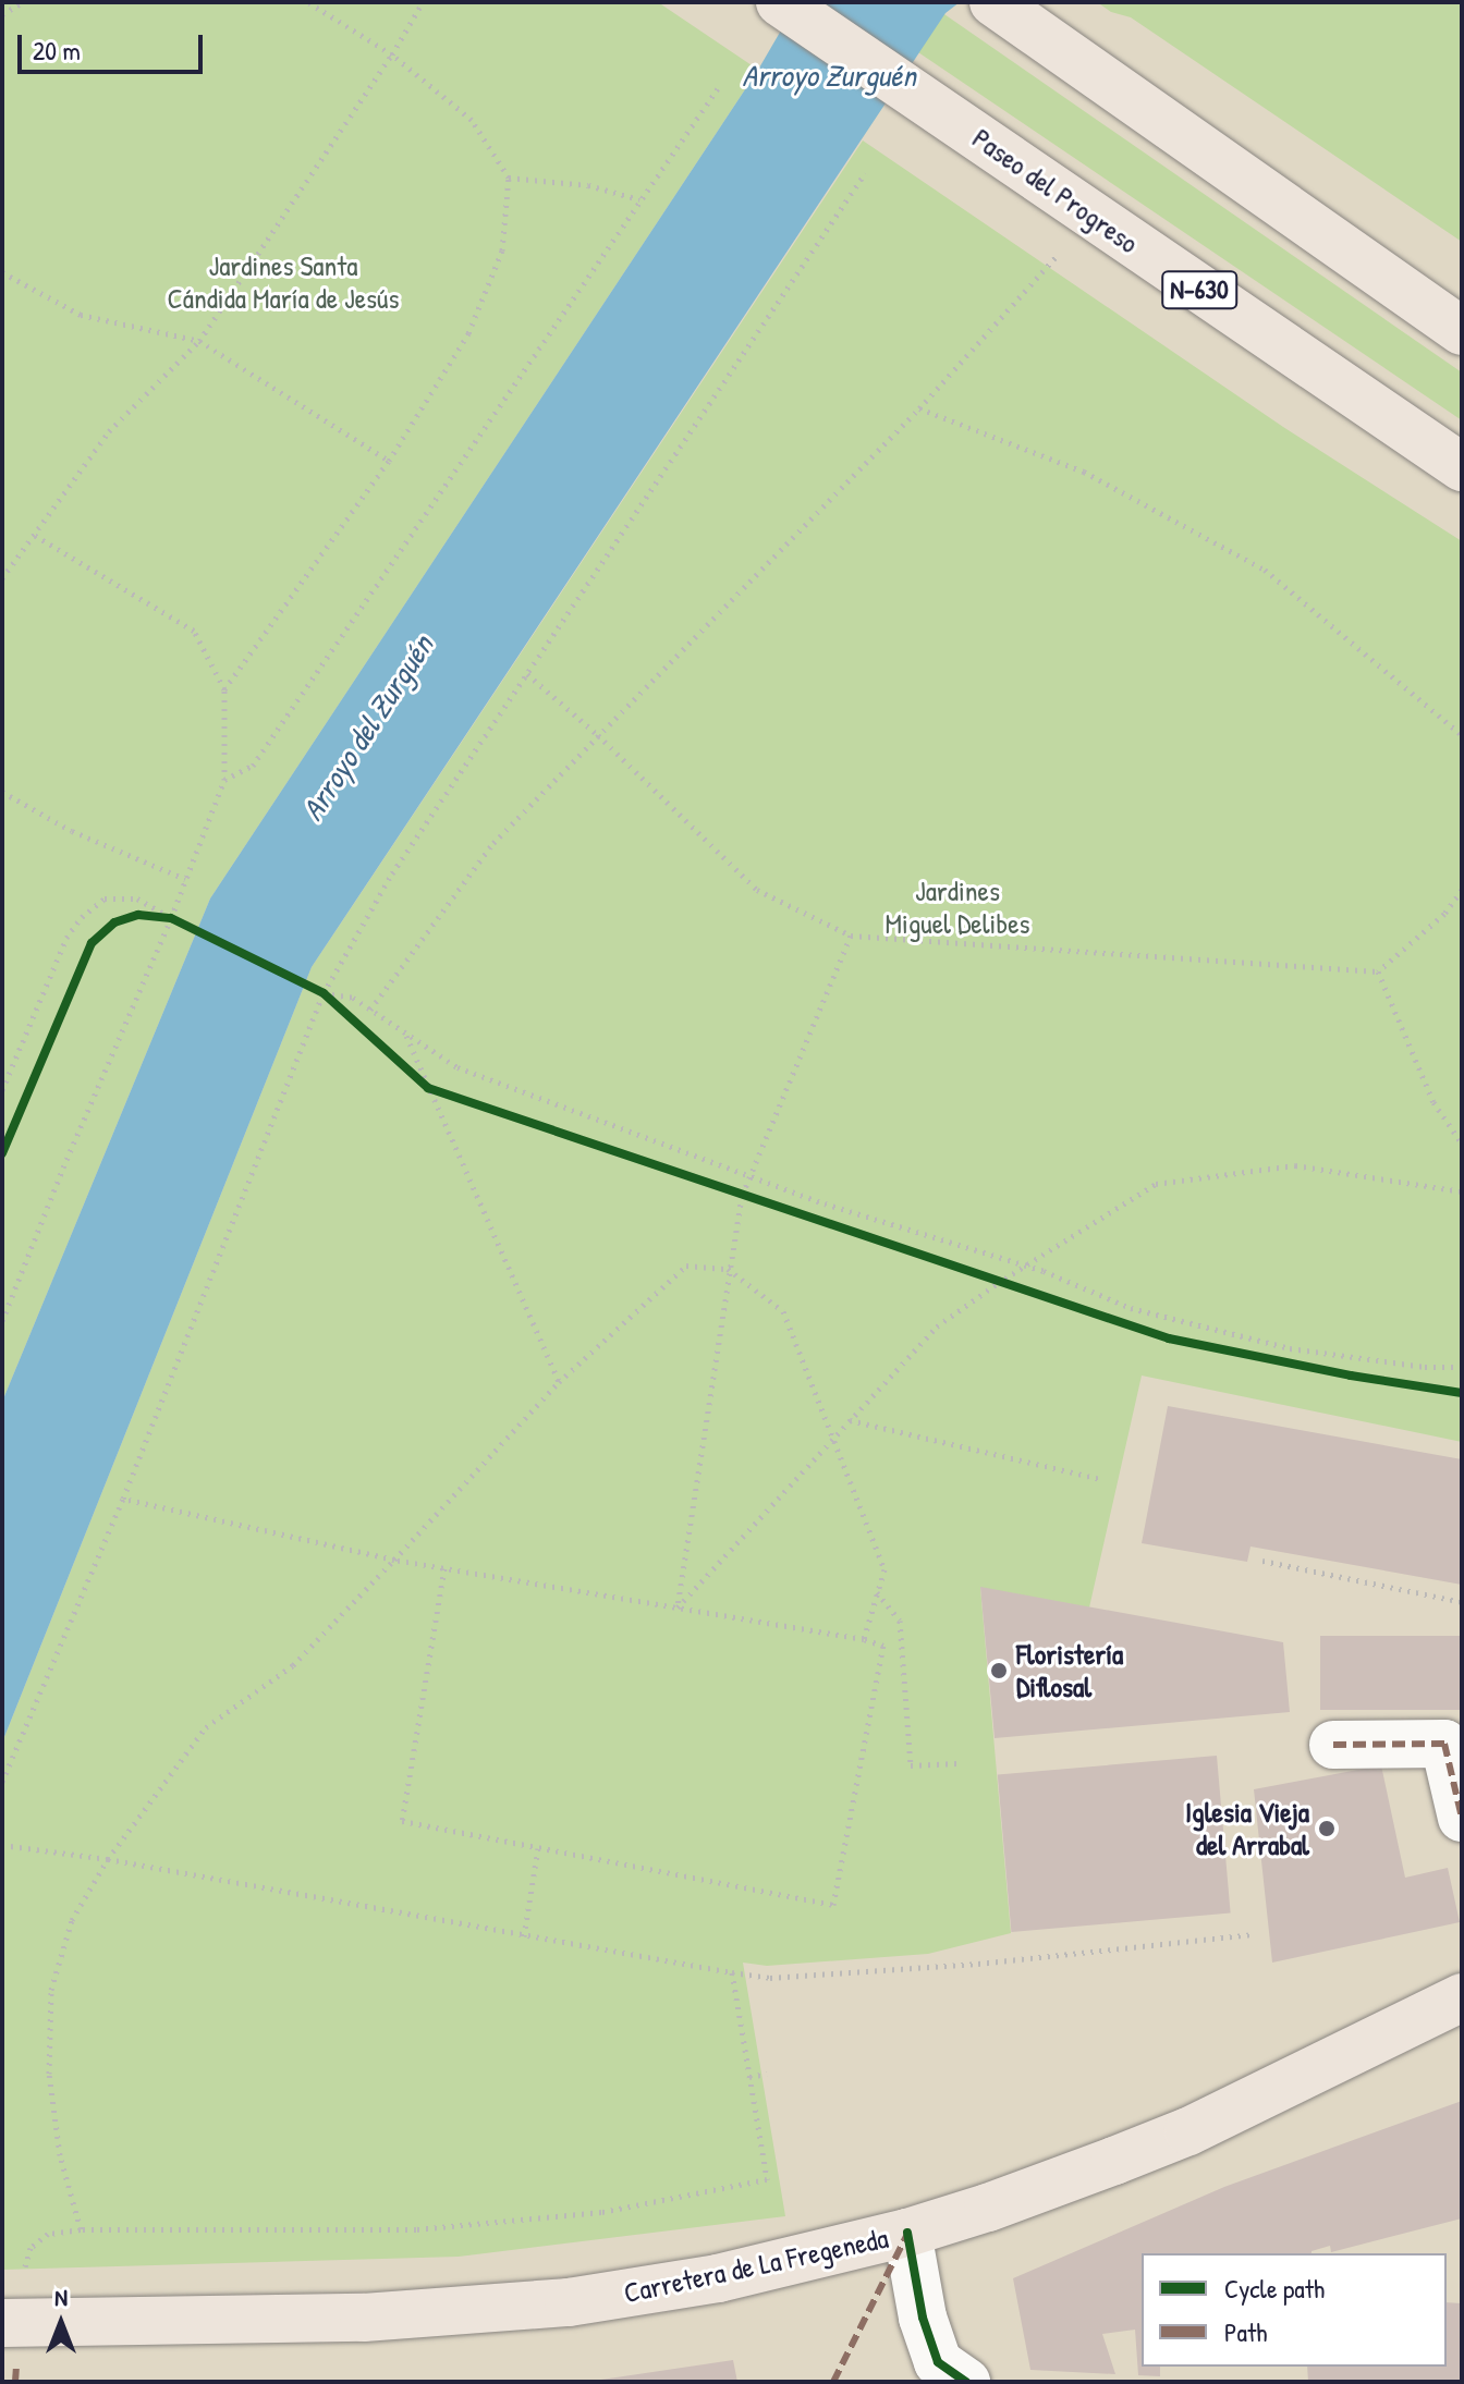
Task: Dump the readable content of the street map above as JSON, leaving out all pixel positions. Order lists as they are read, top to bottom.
{
  "streets": {
    "main road": ["Paseo del Progreso", "N-630", "Carretera de La Fregeneda"]
  },
  "water": ["Arroyo Zurguén", "Arroyo del Zurguén"],
  "parks": ["Jardines Santa Cándida María de Jesús", "Jardines Miguel Delibes"],
  "places": ["Floristería Diflosal", "Iglesia Vieja del Arrabal"],
  "legend": ["Cycle path", "Path"],
  "scale_bar": "20 m",
  "north": "top"
}
